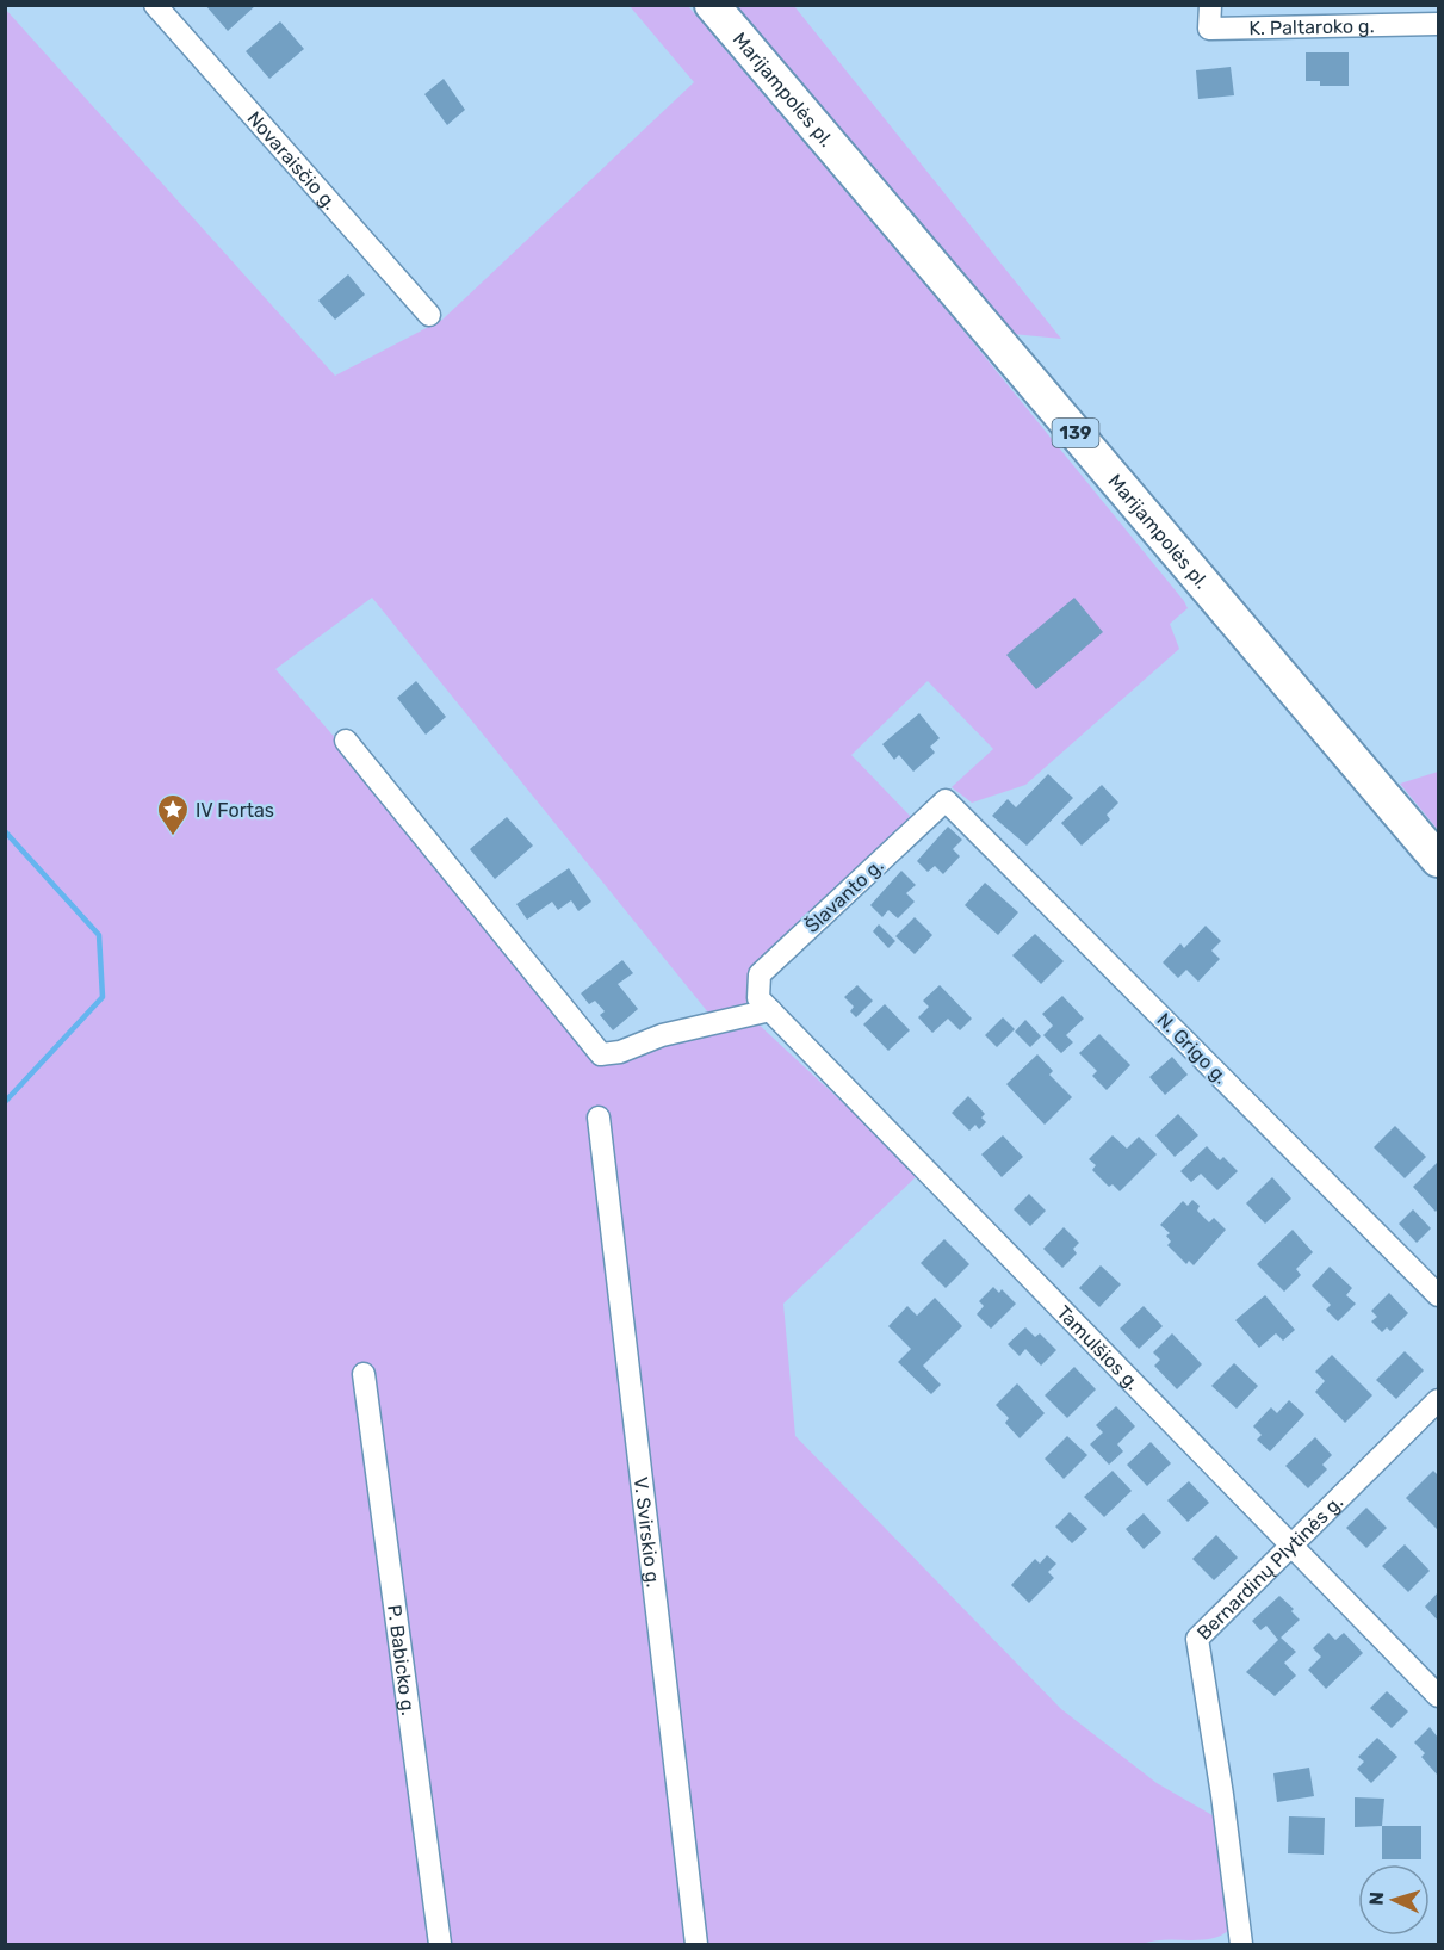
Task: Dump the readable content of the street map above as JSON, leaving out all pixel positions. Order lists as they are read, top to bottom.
{
  "streets": {
    "main road": ["Marijampolės pl.", "139"],
    "street": [
      "K. Paltaroko g.",
      "Novaraisčio g.",
      "Šlavanto g.",
      "N. Grigo g.",
      "Tamulšios g.",
      "V. Svirskio g.",
      "Bernardinų Plytinės g.",
      "P. Babicko g."
    ]
  },
  "crossings": [
    ["Šlavanto g.", "N. Grigo g."],
    ["Šlavanto g.", "Tamulšios g."],
    ["Tamulšios g.", "Bernardinų Plytinės g."]
  ],
  "places": {
    "place": ["IV Fortas"]
  },
  "north": "left"
}
